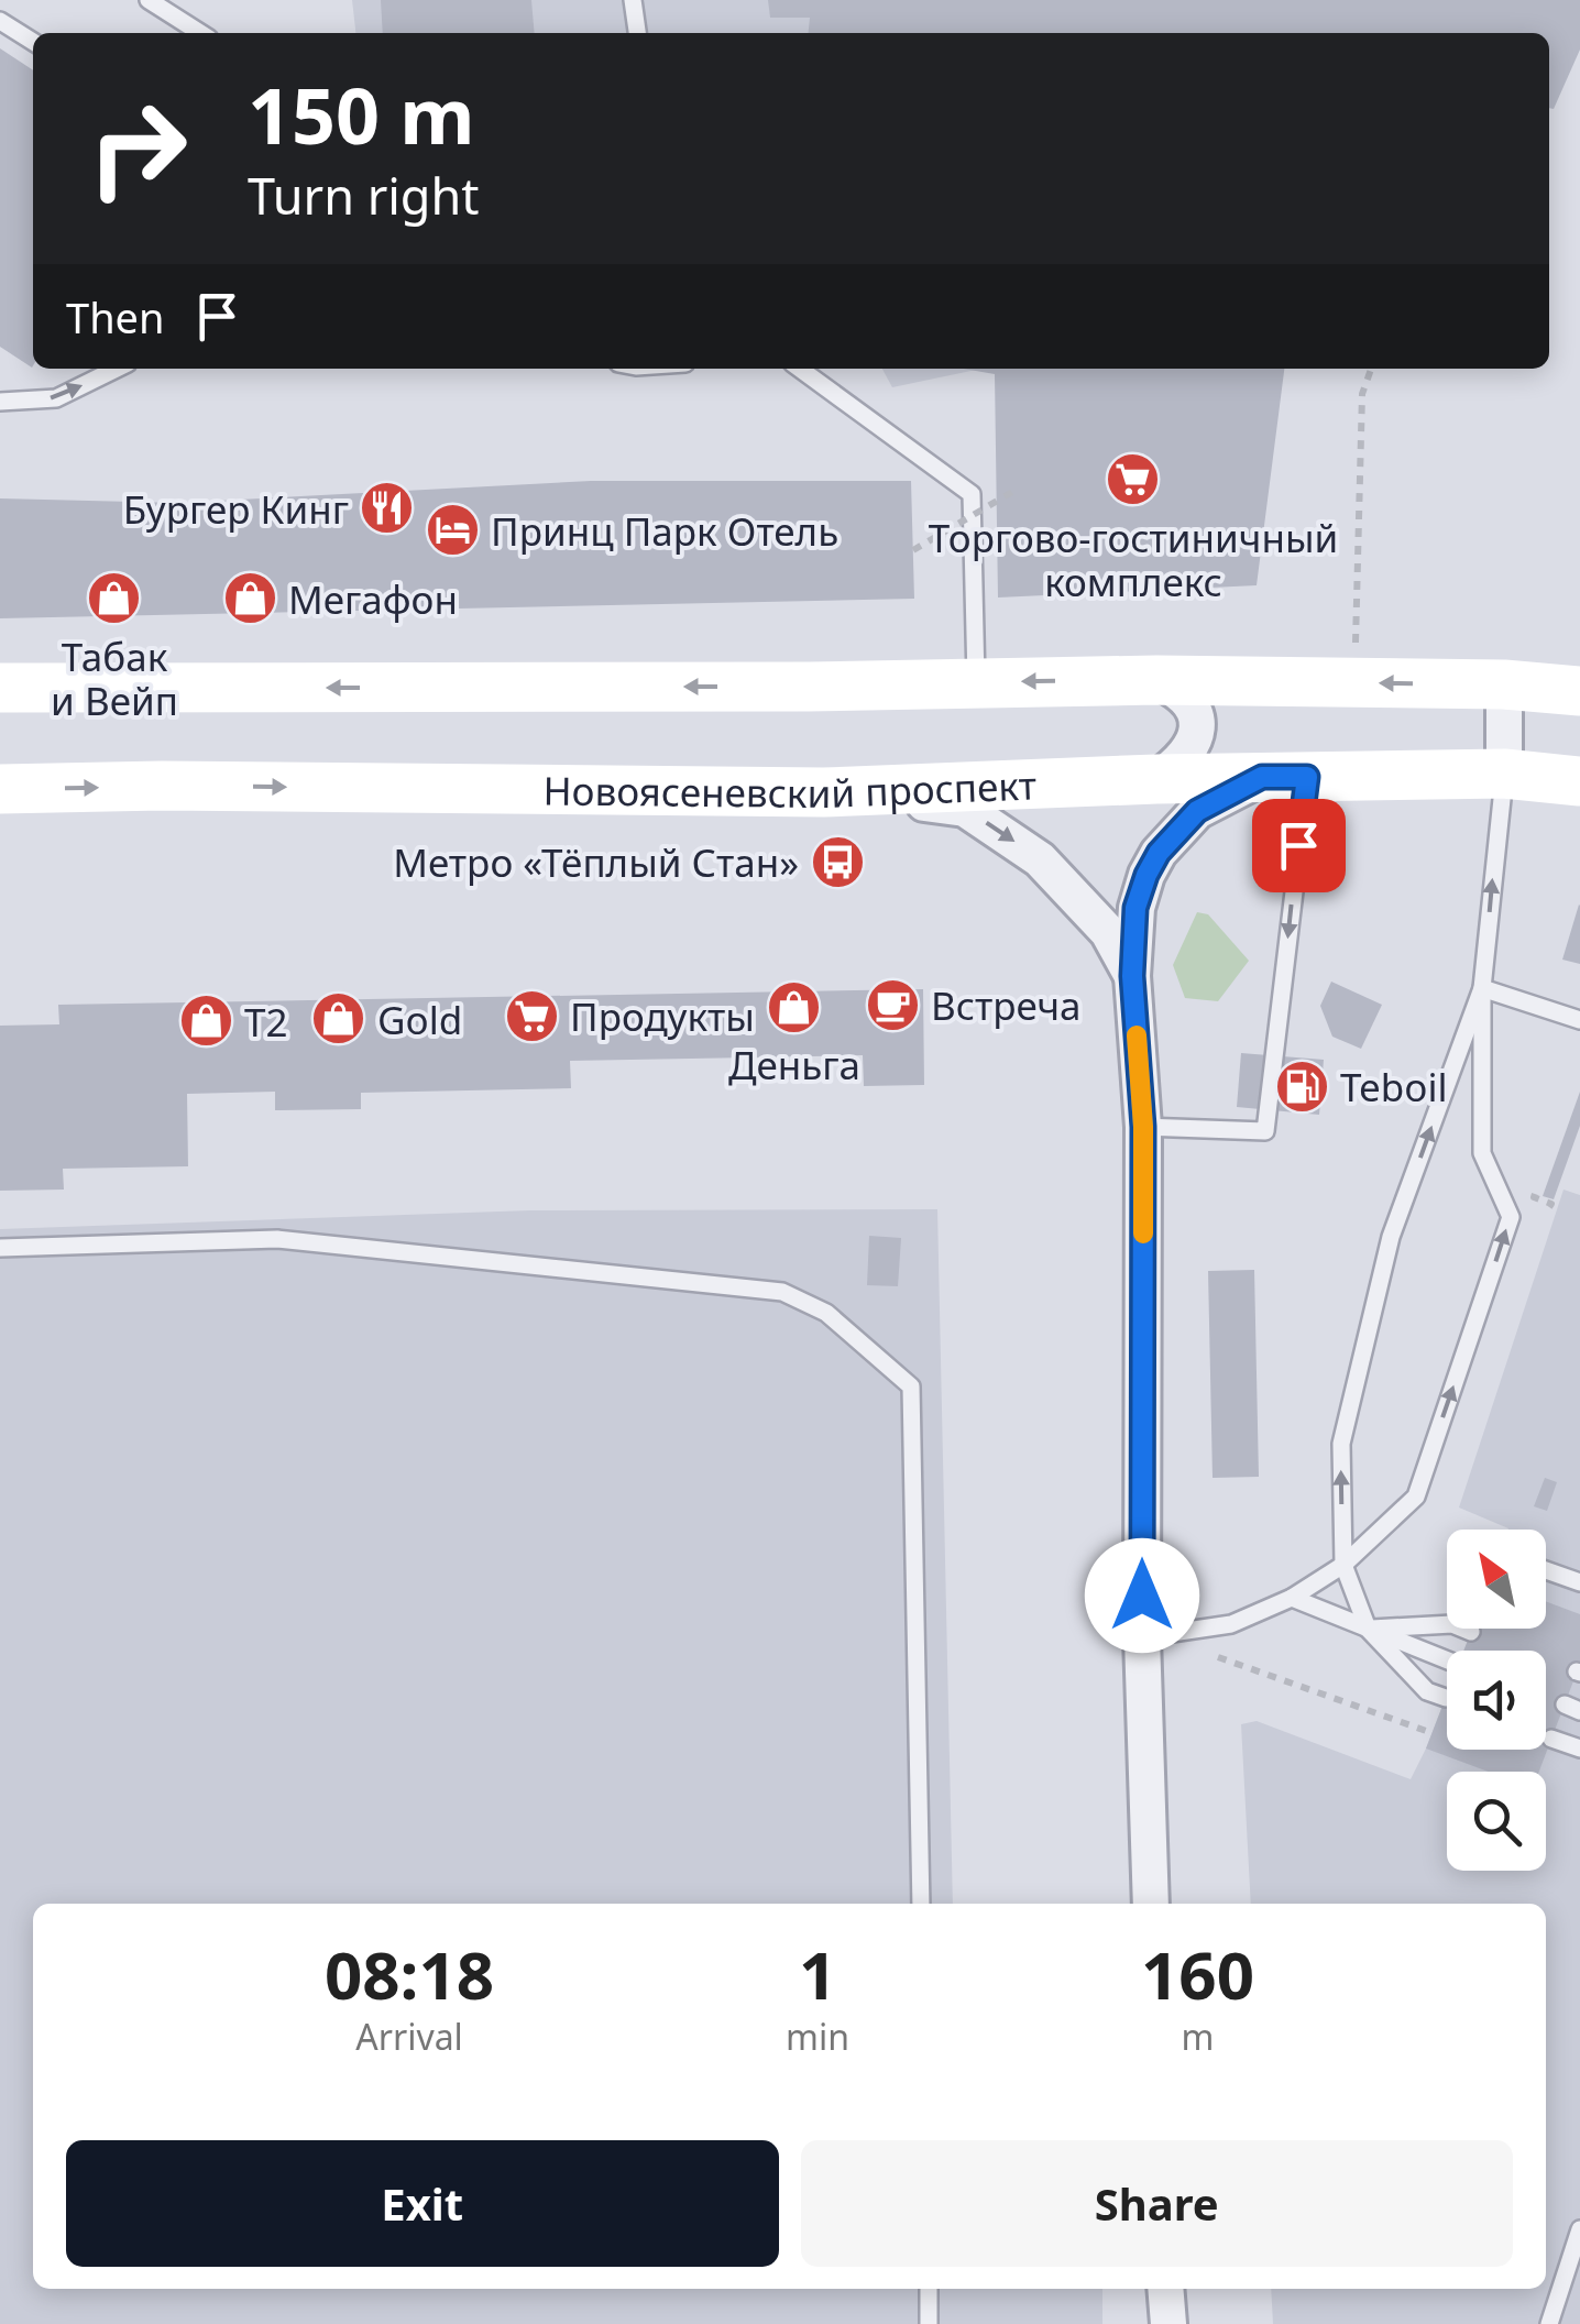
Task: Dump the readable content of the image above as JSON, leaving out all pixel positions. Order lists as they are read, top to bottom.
{
  "streets": {
    "main road": ["Новоясеневский проспект"]
  },
  "places": {
    "supermarket": ["Торгово-гостиничный комплекс", "Продукты"],
    "restaurant": ["Бургер Кинг"],
    "hotel": ["Принц Парк Отель"],
    "shop": [
      "Табак и Вейп",
      "Мегафон",
      "Деньга",
      "Gold",
      "T2"
    ],
    "bus stop": ["Метро «Тёплый Стан»"],
    "cafe": ["Встреча"],
    "fuel station": ["Teboil"]
  },
  "north": "top left",
  "page": {
    "turn": ["150 m", "Turn right"],
    "then": "Then",
    "eta": [
      "08:18",
      "Arrival",
      "1",
      "min",
      "160",
      "m"
    ],
    "buttons": ["Exit", "Share"]
  }
}
